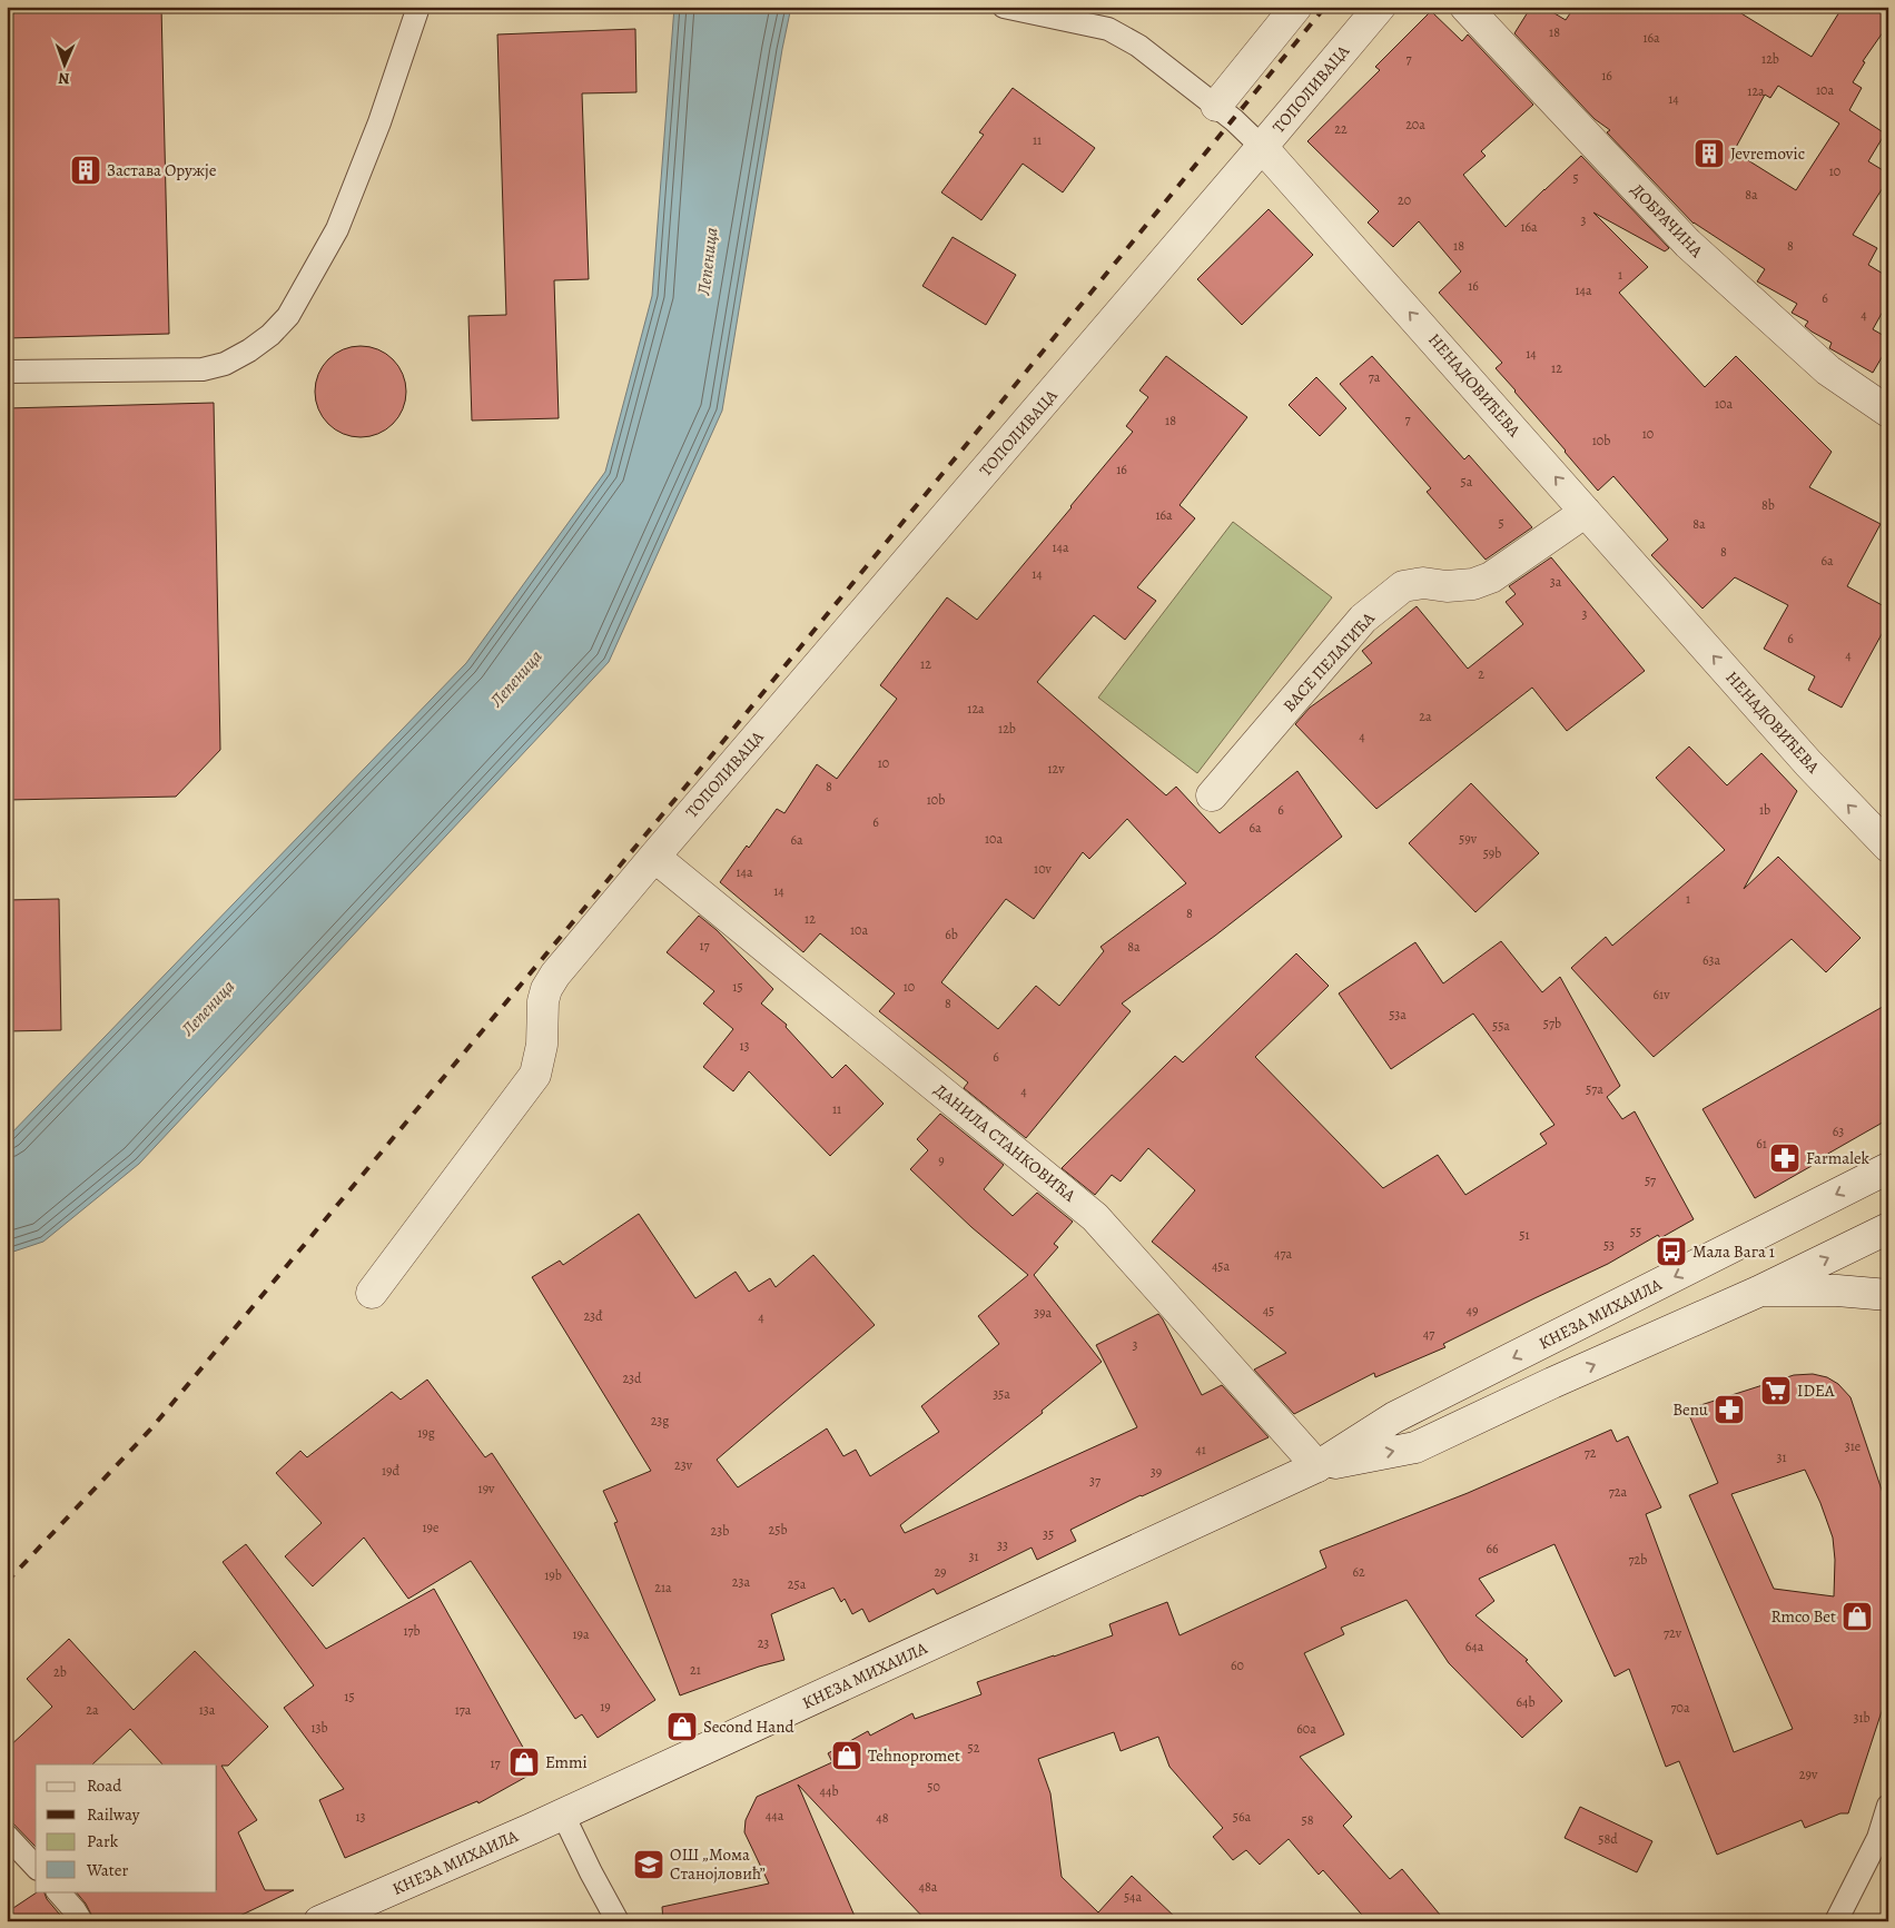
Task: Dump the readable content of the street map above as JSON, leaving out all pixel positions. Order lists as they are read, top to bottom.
{
  "streets": {
    "street": [
      "ТОПОЛИВАЦА",
      "ДОБРАЧИНА",
      "НЕНАДОВИЋЕВА",
      "ВАСЕ ПЕЛАГИЋА",
      "ДАНИЛА СТАНКОВИЋА",
      "КНЕЗА МИХАИЛА"
    ]
  },
  "crossings": [
    ["ТОПОЛИВАЦА", "НЕНАДОВИЋЕВА"],
    ["ТОПОЛИВАЦА", "ДАНИЛА СТАНКОВИЋА"],
    ["НЕНАДОВИЋЕВА", "ВАСЕ ПЕЛАГИЋА"],
    ["ДАНИЛА СТАНКОВИЋА", "КНЕЗА МИХАИЛА"]
  ],
  "one_way": ["НЕНАДОВИЋЕВА"],
  "water": ["Лепеница"],
  "places": {
    "building": ["Jevremovic", "Застава Оружје"],
    "pharmacy": ["Farmalek", "Benu"],
    "bus stop": ["Мала Вага 1"],
    "supermarket": ["IDEA"],
    "shop": [
      "Rmco Bet",
      "Second Hand",
      "Tehnopromet",
      "Emmi"
    ],
    "school or university": ["ОШ „Мома Станојловић”"]
  },
  "house_numbers": [
    "18",
    "16a",
    "7",
    "12b",
    "16",
    "10a",
    "12a",
    "14",
    "20a",
    "22",
    "11",
    "10",
    "5",
    "8a",
    "20",
    "3",
    "16a",
    "18",
    "8",
    "1",
    "16",
    "14a",
    "6",
    "4",
    "14",
    "12",
    "7a",
    "10a",
    "7",
    "18",
    "10",
    "10b",
    "16",
    "5a",
    "8b",
    "16a",
    "5",
    "8a",
    "14a",
    "8",
    "6a",
    "14",
    "3a",
    "3",
    "6",
    "4",
    "12",
    "2",
    "12a",
    "2a",
    "12b",
    "4",
    "10",
    "12v",
    "8",
    "10b",
    "6",
    "1b",
    "6",
    "6a",
    "10a",
    "59v",
    "6a",
    "59b",
    "10v",
    "14a",
    "14",
    "1",
    "8",
    "12",
    "10a",
    "6b",
    "17",
    "8a",
    "63a",
    "15",
    "10",
    "61v",
    "8",
    "53a",
    "57b",
    "55a",
    "13",
    "6",
    "57a",
    "4",
    "11",
    "63",
    "61",
    "9",
    "57",
    "55",
    "51",
    "53",
    "47a",
    "45a",
    "45",
    "49",
    "39a",
    "23đ",
    "4",
    "47",
    "3",
    "23d",
    "35a",
    "23g",
    "19g",
    "31e",
    "41",
    "72",
    "31",
    "23v",
    "19đ",
    "39",
    "37",
    "19v",
    "72a",
    "19e",
    "25b",
    "23b",
    "35",
    "33",
    "66",
    "31",
    "72b",
    "29",
    "62",
    "19b",
    "23a",
    "25a",
    "21a",
    "17b",
    "72v",
    "19a",
    "23",
    "64a",
    "60",
    "21",
    "2b",
    "15",
    "64b",
    "19",
    "70a",
    "2a",
    "13a",
    "17a",
    "31b",
    "13b",
    "60a",
    "52",
    "17",
    "29v",
    "50",
    "44b",
    "44a",
    "13",
    "56a",
    "48",
    "58",
    "58d",
    "48a",
    "54a"
  ],
  "legend": [
    "Road",
    "Railway",
    "Park",
    "Water"
  ],
  "north": "bottom"
}
